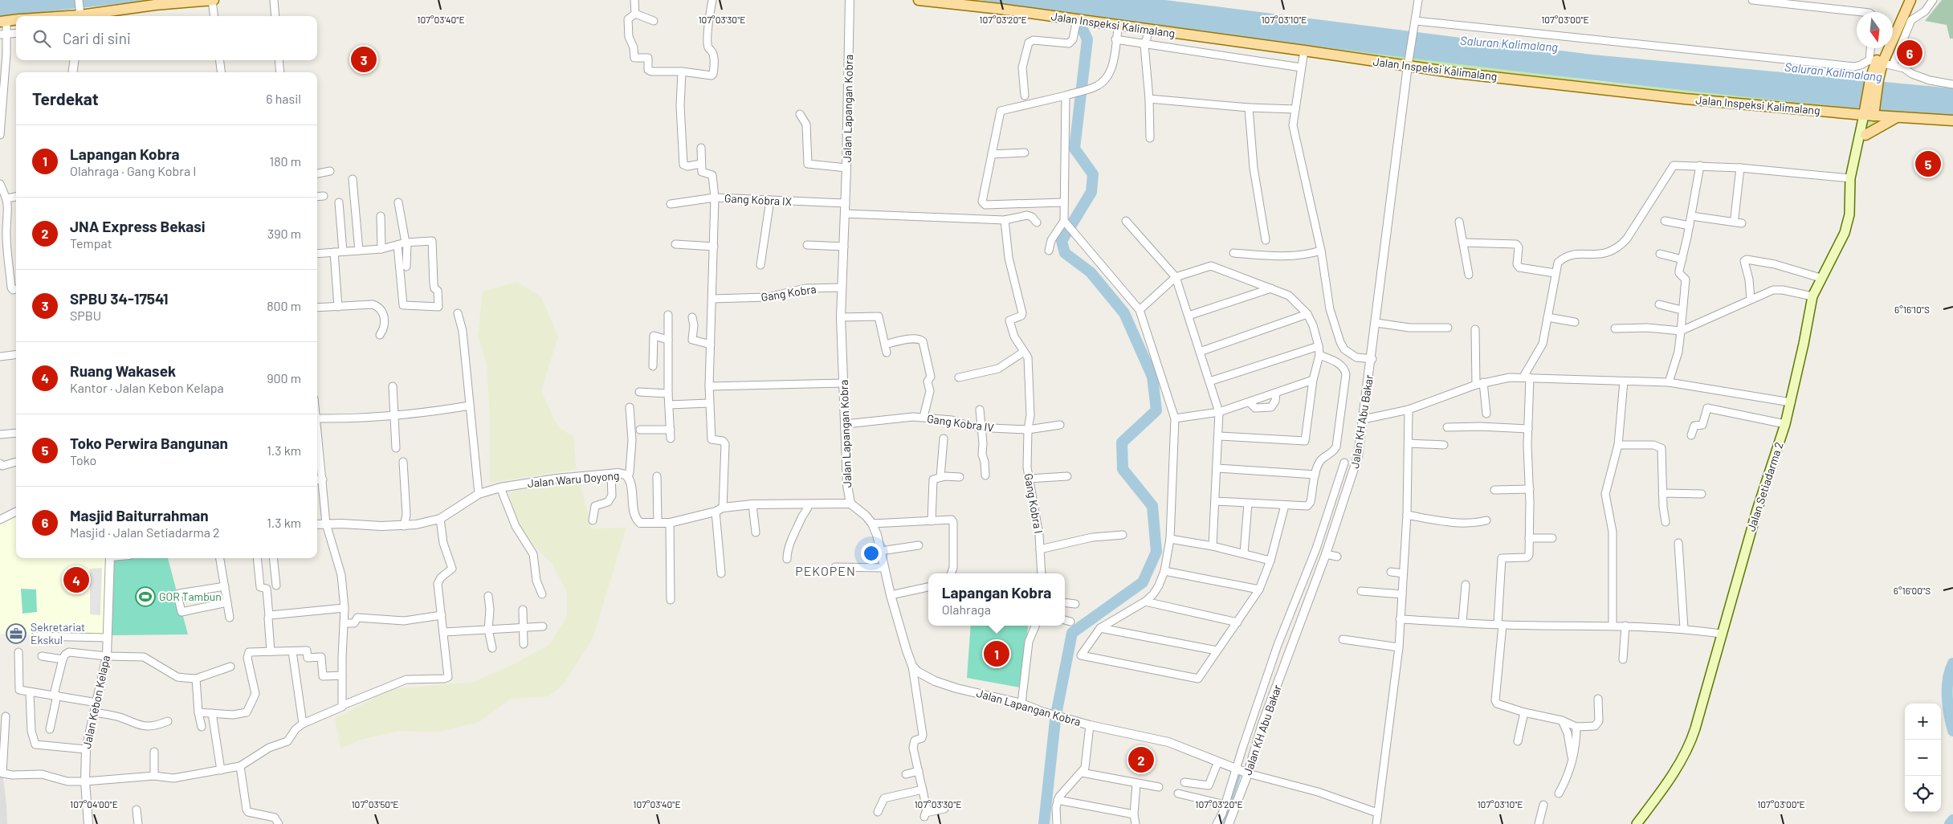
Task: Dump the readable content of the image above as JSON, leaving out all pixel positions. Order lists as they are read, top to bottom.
{
  "streets": {
    "main road": ["Jalan Inspeksi Kalimalang", "Jalan Setiadarma 2"],
    "street": [
      "Jalan Lapangan Kobra",
      "Gang Kobra IX",
      "Gang Kobra",
      "Jalan KH Abu Bakar",
      "Gang Kobra IV",
      "Jalan Waru Doyong",
      "Gang Kobra I",
      "Jalan Kebon Kelapa"
    ]
  },
  "crossings": [
    ["Jalan Inspeksi Kalimalang", "Jalan KH Abu Bakar"],
    ["Jalan Inspeksi Kalimalang", "Jalan Setiadarma 2"],
    ["Jalan Lapangan Kobra", "Gang Kobra IX"],
    ["Jalan Lapangan Kobra", "Gang Kobra"],
    ["Jalan Lapangan Kobra", "Jalan KH Abu Bakar"],
    ["Jalan Lapangan Kobra", "Gang Kobra IV"],
    ["Jalan Lapangan Kobra", "Jalan Waru Doyong"],
    ["Gang Kobra IV", "Gang Kobra I"]
  ],
  "districts": ["PEKOPEN"],
  "water": ["Saluran Kalimalang"],
  "places": {
    "sports": ["GOR Tambun"],
    "office": ["Sekretariat Ekskul"]
  },
  "north": "bottom",
  "page": {
    "search": "Cari di sini",
    "pins": [
      "6",
      "3",
      "5",
      "4",
      "1",
      "2"
    ],
    "heading": ["Terdekat", "6 hasil"],
    "list": [
      {
        "mark": "1",
        "name": "Lapangan Kobra",
        "note": "Olahraga · Gang Kobra I",
        "value": "180 m"
      },
      {
        "mark": "2",
        "name": "JNA Express Bekasi",
        "note": "Tempat",
        "value": "390 m"
      },
      {
        "mark": "3",
        "name": "SPBU 34-17541",
        "note": "SPBU",
        "value": "800 m"
      },
      {
        "mark": "4",
        "name": "Ruang Wakasek",
        "note": "Kantor · Jalan Kebon Kelapa",
        "value": "900 m"
      },
      {
        "mark": "5",
        "name": "Toko Perwira Bangunan",
        "note": "Toko",
        "value": "1.3 km"
      },
      {
        "mark": "6",
        "name": "Masjid Baiturrahman",
        "note": "Masjid · Jalan Setiadarma 2",
        "value": "1.3 km"
      }
    ],
    "popup": ["Lapangan Kobra", "Olahraga"],
    "map_buttons": ["+", "−"]
  },
  "coordinates": [
    "107°03'40\"E",
    "107°03'30\"E",
    "107°03'20\"E",
    "107°03'10\"E",
    "107°03'00\"E",
    "6°16'10\"S",
    "6°16'00\"S",
    "107°04'00\"E",
    "107°03'50\"E"
  ]
}
